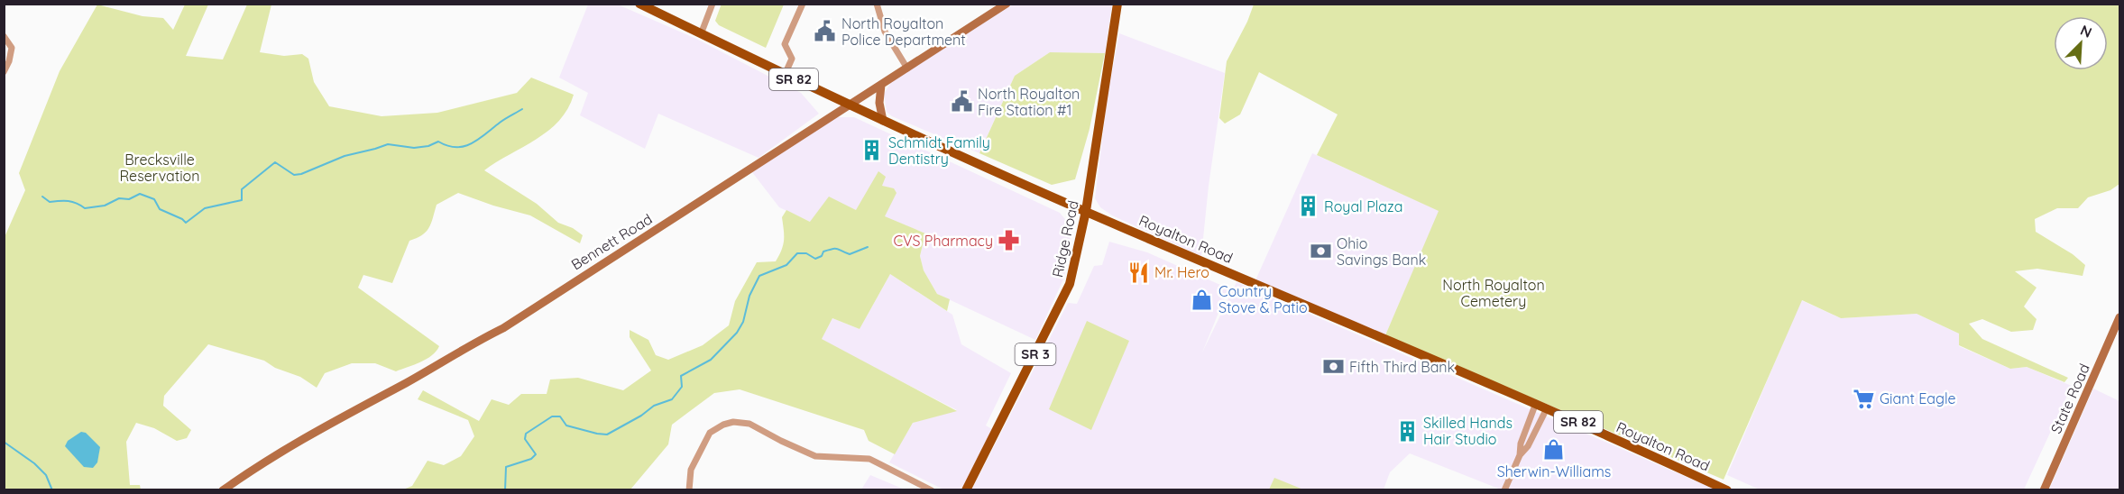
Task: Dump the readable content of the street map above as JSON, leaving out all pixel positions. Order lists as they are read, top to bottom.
{
  "streets": {
    "main road": [
      "SR 82",
      "Ridge Road",
      "Royalton Road",
      "SR 3"
    ],
    "street": ["Bennett Road", "State Road"]
  },
  "crossings": [
    ["Ridge Road", "Royalton Road"],
    ["Royalton Road", "Bennett Road"]
  ],
  "parks": ["Brecksville Reservation", "North Royalton Cemetery"],
  "places": {
    "public building": ["North Royalton Police Department", "North Royalton Fire Station #1"],
    "building": ["Schmidt Family Dentistry", "Royal Plaza", "Skilled Hands Hair Studio"],
    "pharmacy": ["CVS Pharmacy"],
    "bank": ["Ohio Savings Bank", "Fifth Third Bank"],
    "restaurant": ["Mr. Hero"],
    "shop": ["Country Stove & Patio", "Sherwin-Williams"],
    "supermarket": ["Giant Eagle"]
  },
  "north": "top right"
}
